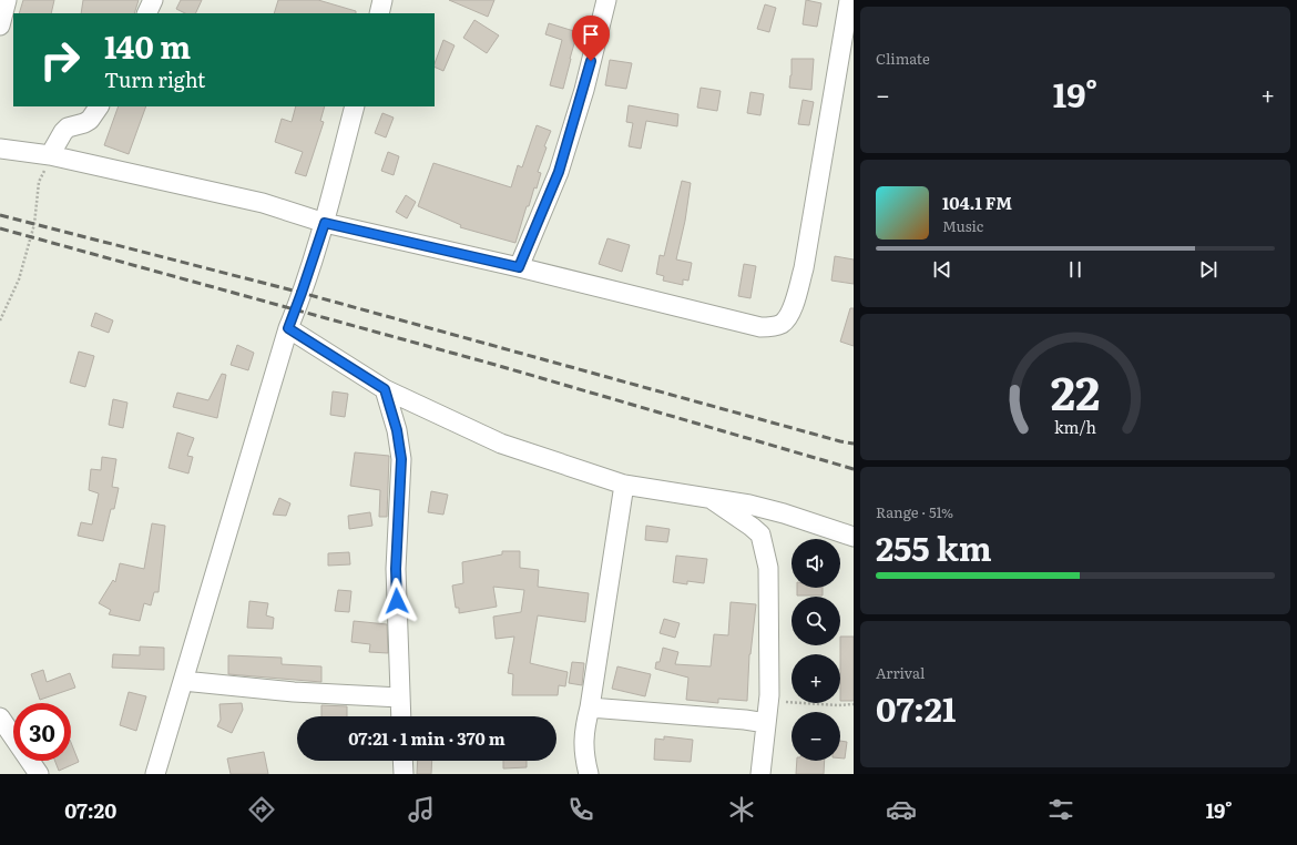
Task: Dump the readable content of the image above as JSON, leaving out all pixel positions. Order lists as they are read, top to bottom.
{
  "page": {
    "tile": [
      "Climate",
      ["Range · 51%", "255 km"],
      ["Arrival", "07:21"]
    ],
    "turn": ["140 m", "Turn right"],
    "heat": ["−", "19°", "+"],
    "song": ["104.1 FM", "Music"],
    "map_buttons": ["+", "−"],
    "limit": "30",
    "trip": "07:21 · 1 min · 370 m",
    "tabs": ["07:20", "19°"],
    "gauge": ["22", "km/h"]
  }
}
